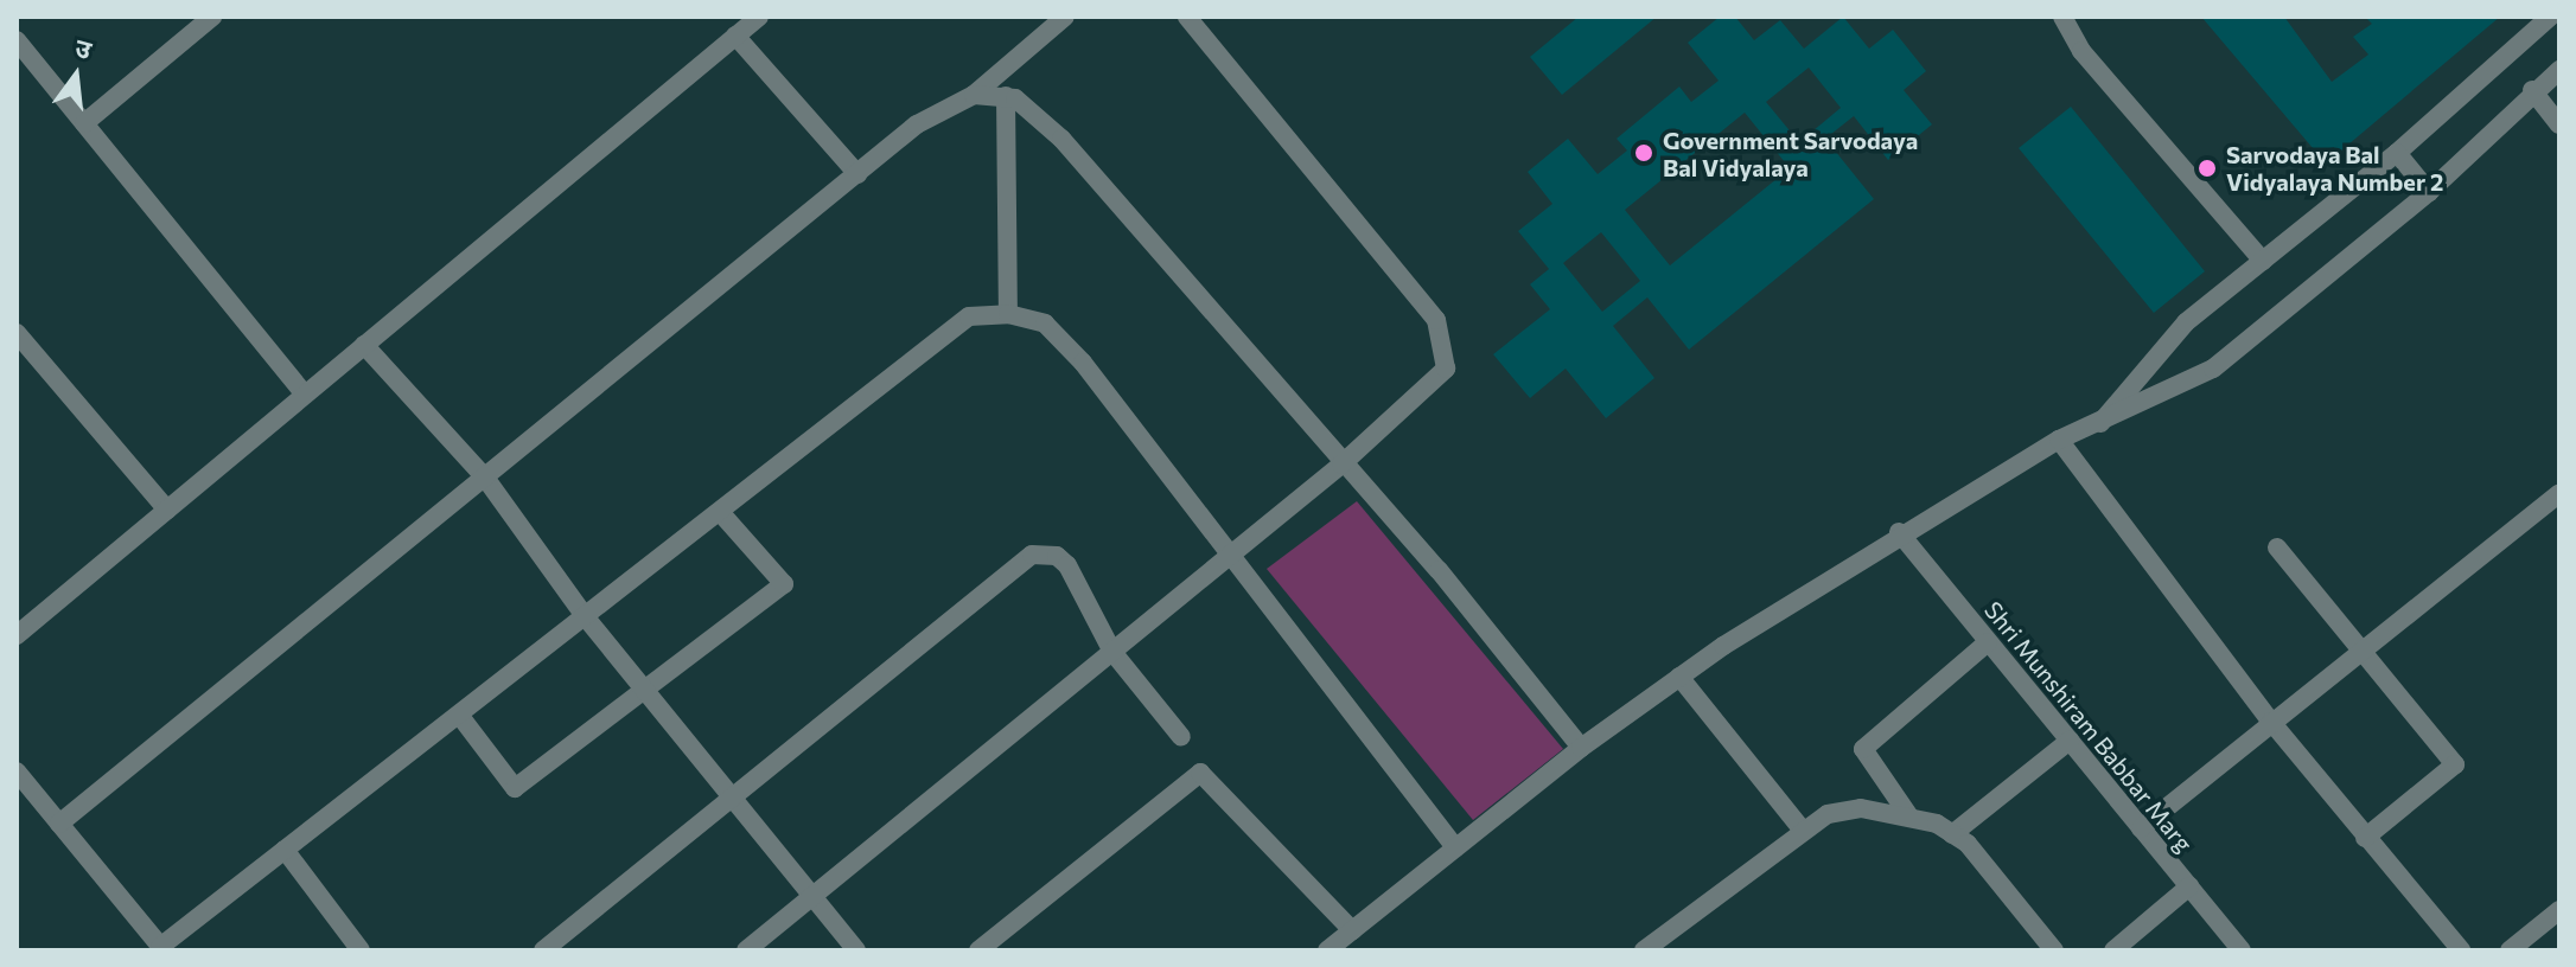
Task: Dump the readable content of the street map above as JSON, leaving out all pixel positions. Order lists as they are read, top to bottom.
{
  "streets": {
    "street": ["Shri Munshiram Babbar Marg"]
  },
  "places": ["Government Sarvodaya Bal Vidyalaya", "Sarvodaya Bal Vidyalaya Number 2"],
  "north": "top"
}
